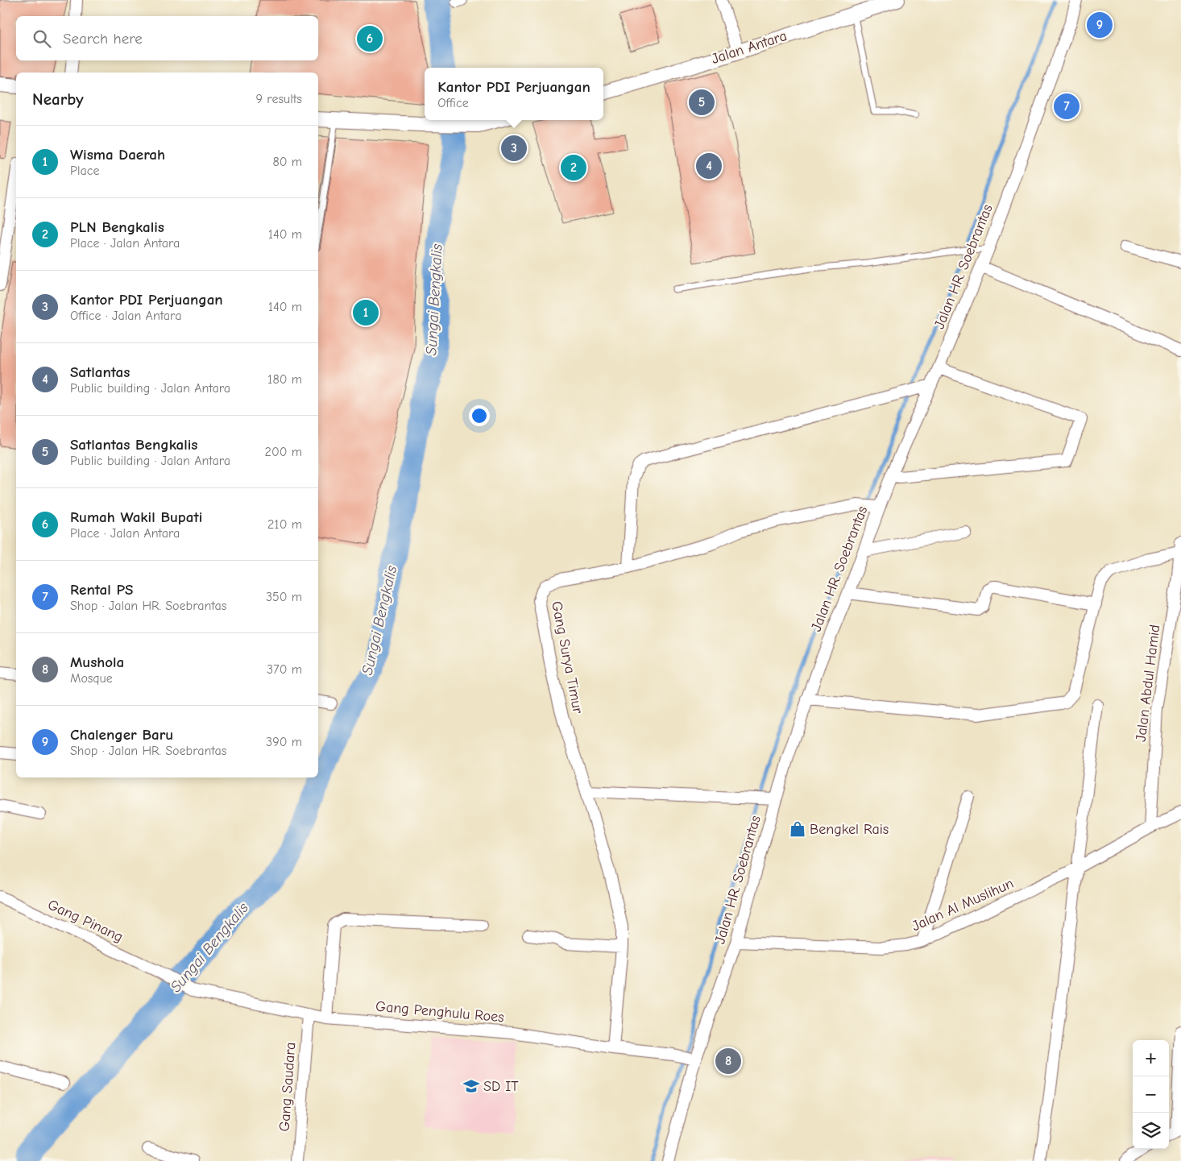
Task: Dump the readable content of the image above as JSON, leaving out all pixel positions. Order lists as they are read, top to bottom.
{
  "streets": {
    "street": [
      "Jalan Antara",
      "Jalan HR. Soebrantas",
      "Gang Surya Timur",
      "Jalan Abdul Hamid",
      "Jalan Al Muslihun",
      "Gang Pinang",
      "Gang Penghulu Roes",
      "Gang Saudara"
    ]
  },
  "crossings": [
    ["Jalan HR. Soebrantas", "Gang Surya Timur"],
    ["Jalan HR. Soebrantas", "Jalan Al Muslihun"],
    ["Jalan HR. Soebrantas", "Gang Penghulu Roes"],
    ["Gang Surya Timur", "Gang Penghulu Roes"],
    ["Jalan Abdul Hamid", "Jalan Al Muslihun"],
    ["Gang Pinang", "Gang Penghulu Roes"],
    ["Gang Penghulu Roes", "Gang Saudara"]
  ],
  "water": ["Sungai Bengkalis"],
  "places": {
    "shop": ["Bengkel Rais"],
    "school or university": ["SD IT"]
  },
  "page": {
    "pins": [
      "9",
      "6",
      "5",
      "7",
      "3",
      "4",
      "2",
      "1",
      "8"
    ],
    "search": "Search here",
    "popup": ["Kantor PDI Perjuangan", "Office"],
    "heading": ["Nearby", "9 results"],
    "list": [
      {
        "mark": "1",
        "name": "Wisma Daerah",
        "note": "Place",
        "value": "80 m"
      },
      {
        "mark": "2",
        "name": "PLN Bengkalis",
        "note": "Place · Jalan Antara",
        "value": "140 m"
      },
      {
        "mark": "3",
        "name": "Kantor PDI Perjuangan",
        "note": "Office · Jalan Antara",
        "value": "140 m"
      },
      {
        "mark": "4",
        "name": "Satlantas",
        "note": "Public building · Jalan Antara",
        "value": "180 m"
      },
      {
        "mark": "5",
        "name": "Satlantas Bengkalis",
        "note": "Public building · Jalan Antara",
        "value": "200 m"
      },
      {
        "mark": "6",
        "name": "Rumah Wakil Bupati",
        "note": "Place · Jalan Antara",
        "value": "210 m"
      },
      {
        "mark": "7",
        "name": "Rental PS",
        "note": "Shop · Jalan HR. Soebrantas",
        "value": "350 m"
      },
      {
        "mark": "8",
        "name": "Mushola",
        "note": "Mosque",
        "value": "370 m"
      },
      {
        "mark": "9",
        "name": "Chalenger Baru",
        "note": "Shop · Jalan HR. Soebrantas",
        "value": "390 m"
      }
    ],
    "map_buttons": ["+", "−"]
  }
}
